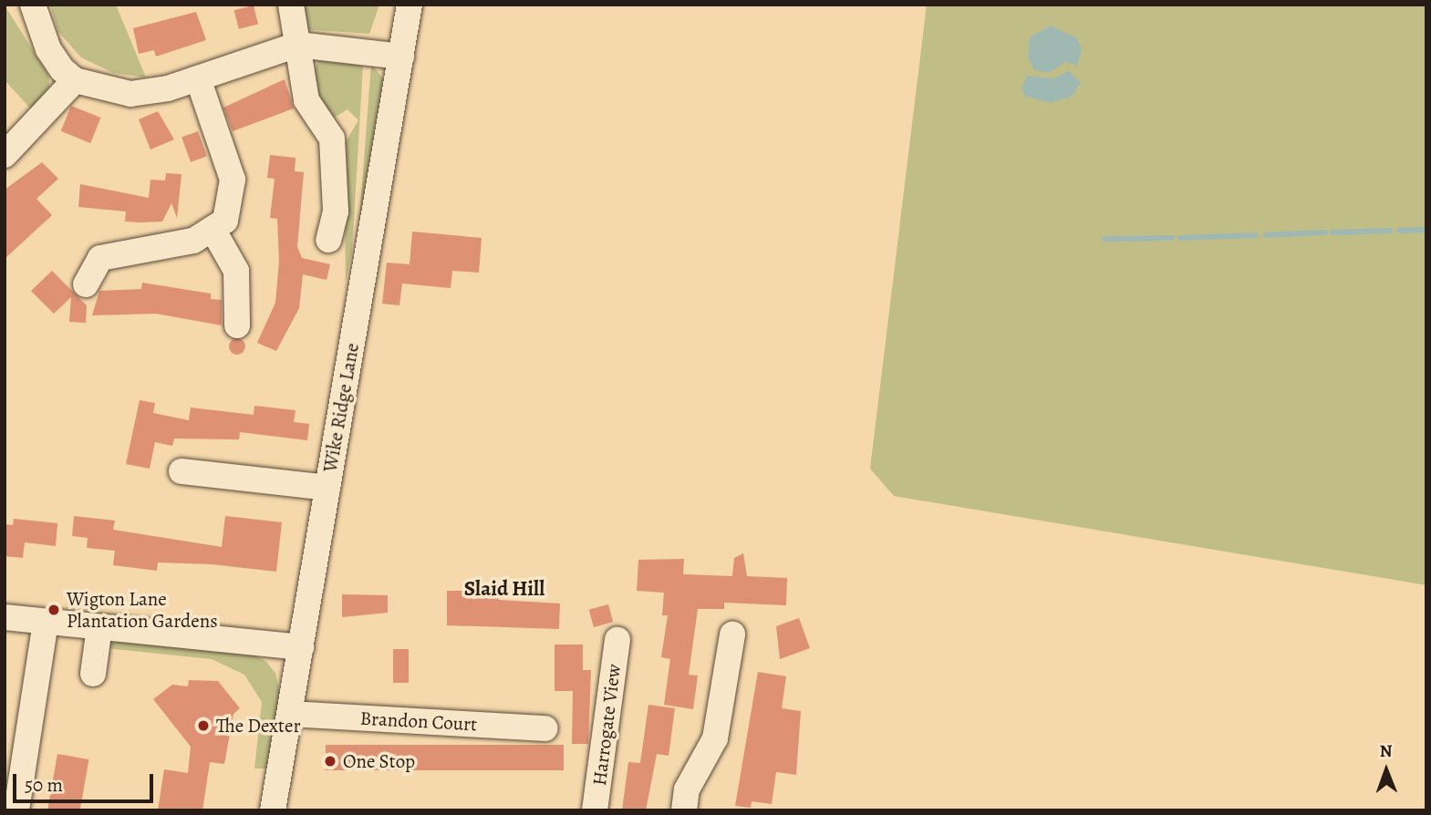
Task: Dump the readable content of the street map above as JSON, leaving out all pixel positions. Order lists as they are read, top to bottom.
{
  "streets": {
    "street": ["Wike Ridge Lane", "Brandon Court", "Harrogate View"]
  },
  "crossings": [
    ["Wike Ridge Lane", "Brandon Court"]
  ],
  "districts": ["Slaid Hill"],
  "places": ["Wigton Lane Plantation Gardens", "The Dexter", "One Stop"],
  "scale_bar": "50 m",
  "north": "top"
}
